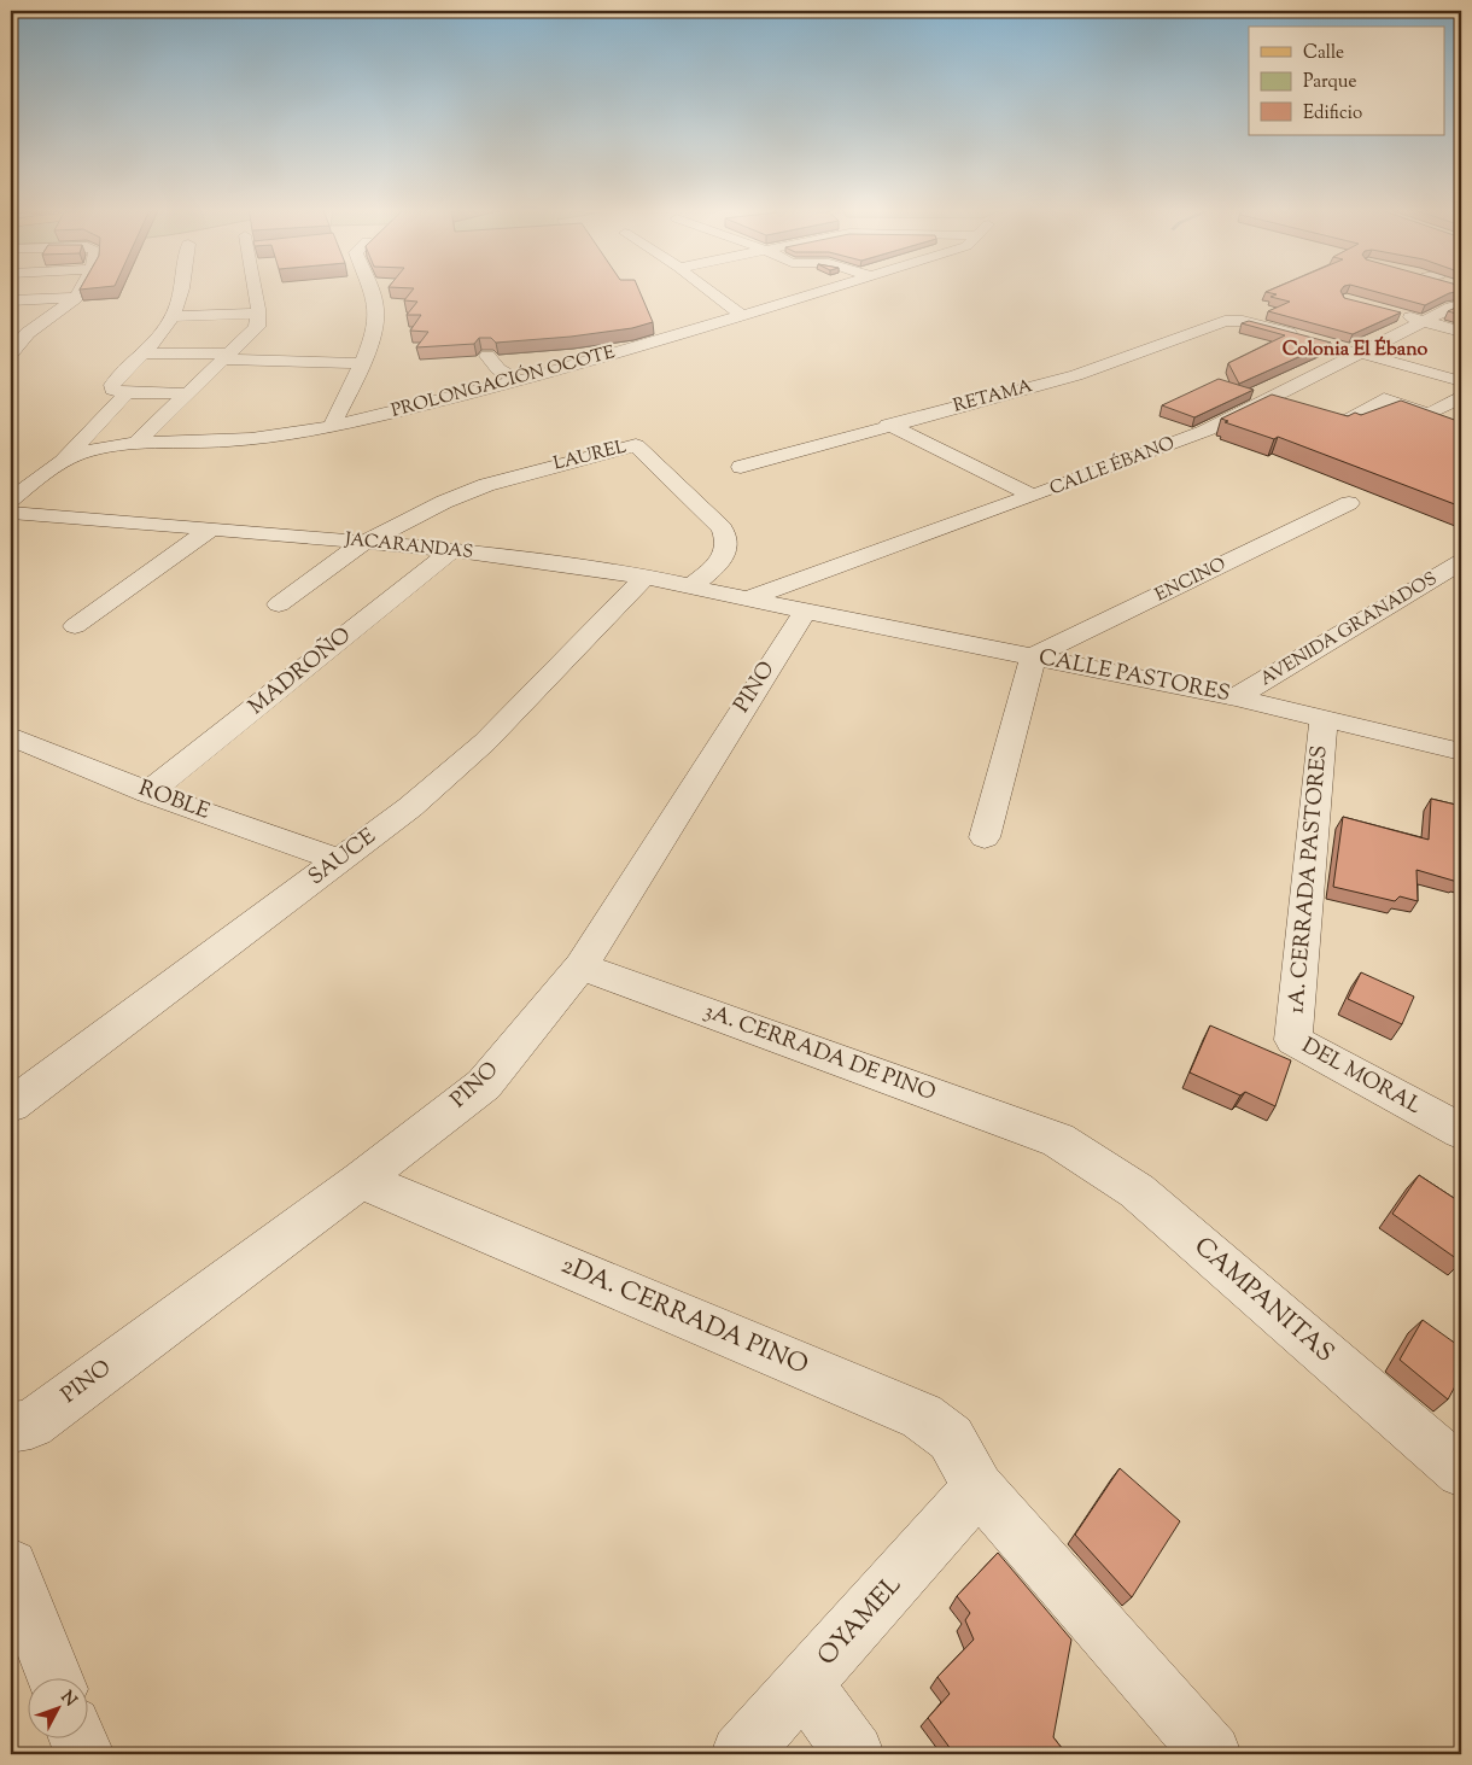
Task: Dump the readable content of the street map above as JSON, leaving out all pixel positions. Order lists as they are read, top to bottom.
{
  "streets": {
    "street": [
      "PROLONGACIÓN OCOTE",
      "RETAMA",
      "LAUREL",
      "CALLE ÉBANO",
      "JACARANDAS",
      "ENCINO",
      "AVENIDA GRANADOS",
      "MADROÑO",
      "CALLE PASTORES",
      "PINO",
      "ROBLE",
      "SAUCE",
      "1A. CERRADA PASTORES",
      "3A. CERRADA DE PINO",
      "DEL MORAL",
      "CAMPANITAS",
      "2DA. CERRADA PINO",
      "OYAMEL"
    ]
  },
  "crossings": [
    ["LAUREL", "JACARANDAS"],
    ["CALLE ÉBANO", "JACARANDAS"],
    ["JACARANDAS", "MADROÑO"],
    ["JACARANDAS", "CALLE PASTORES"],
    ["JACARANDAS", "PINO"],
    ["JACARANDAS", "SAUCE"],
    ["ENCINO", "CALLE PASTORES"],
    ["AVENIDA GRANADOS", "CALLE PASTORES"],
    ["MADROÑO", "ROBLE"],
    ["CALLE PASTORES", "PINO"],
    ["CALLE PASTORES", "1A. CERRADA PASTORES"],
    ["PINO", "3A. CERRADA DE PINO"],
    ["PINO", "2DA. CERRADA PINO"],
    ["ROBLE", "SAUCE"],
    ["1A. CERRADA PASTORES", "DEL MORAL"],
    ["3A. CERRADA DE PINO", "CAMPANITAS"],
    ["2DA. CERRADA PINO", "OYAMEL"]
  ],
  "districts": ["Colonia El Ébano"],
  "legend": ["Calle", "Parque", "Edificio"],
  "north": "top right"
}
